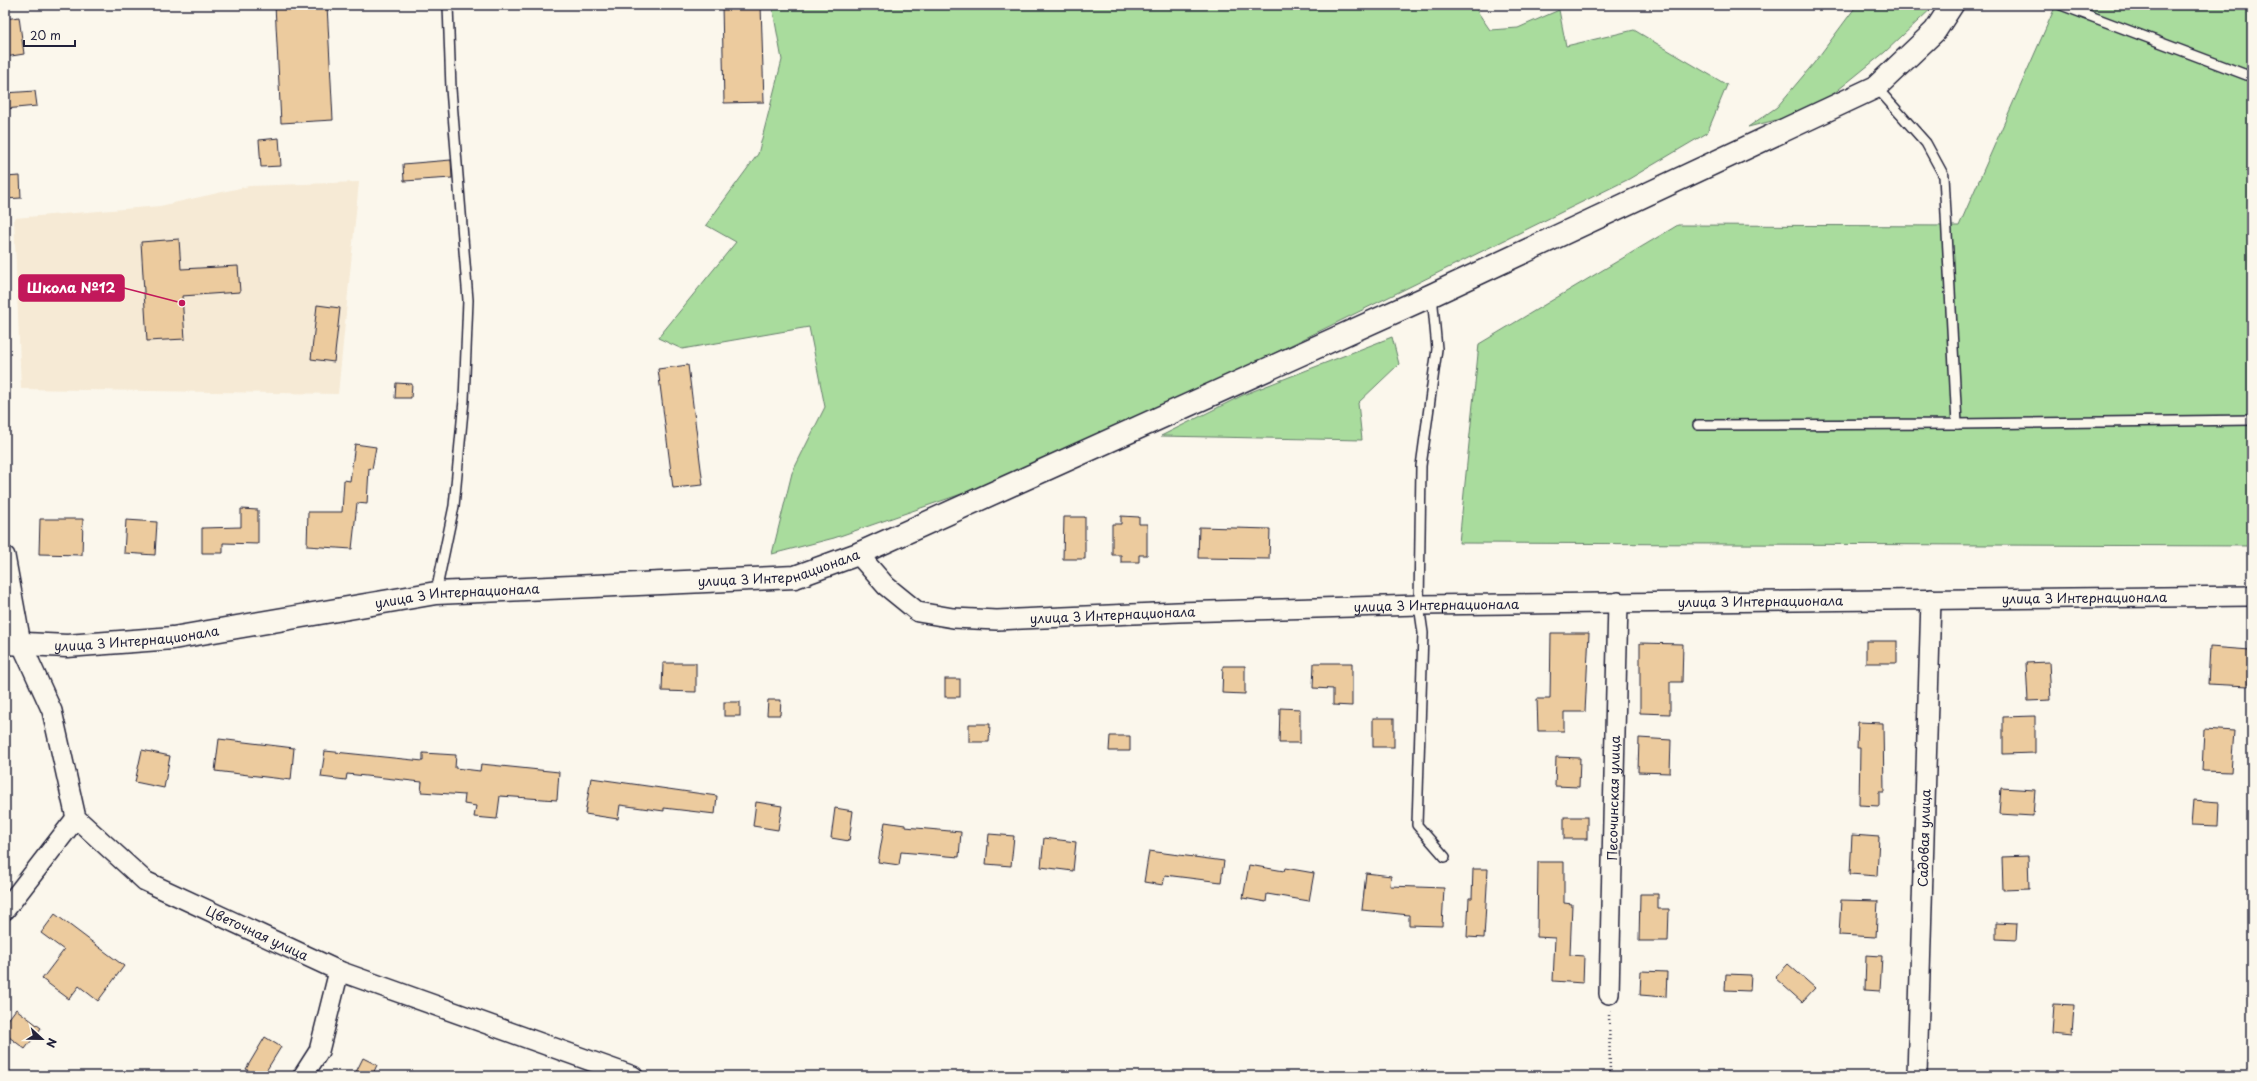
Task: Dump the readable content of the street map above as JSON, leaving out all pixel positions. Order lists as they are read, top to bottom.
{
  "streets": {
    "street": [
      "улица 3 Интернационала",
      "Песочинская улица",
      "Садовая улица",
      "Цветочная улица"
    ]
  },
  "crossings": [
    ["улица 3 Интернационала", "Песочинская улица"],
    ["улица 3 Интернационала", "Садовая улица"]
  ],
  "places": ["Школа №12"],
  "scale_bar": "20 m",
  "north": "right"
}
